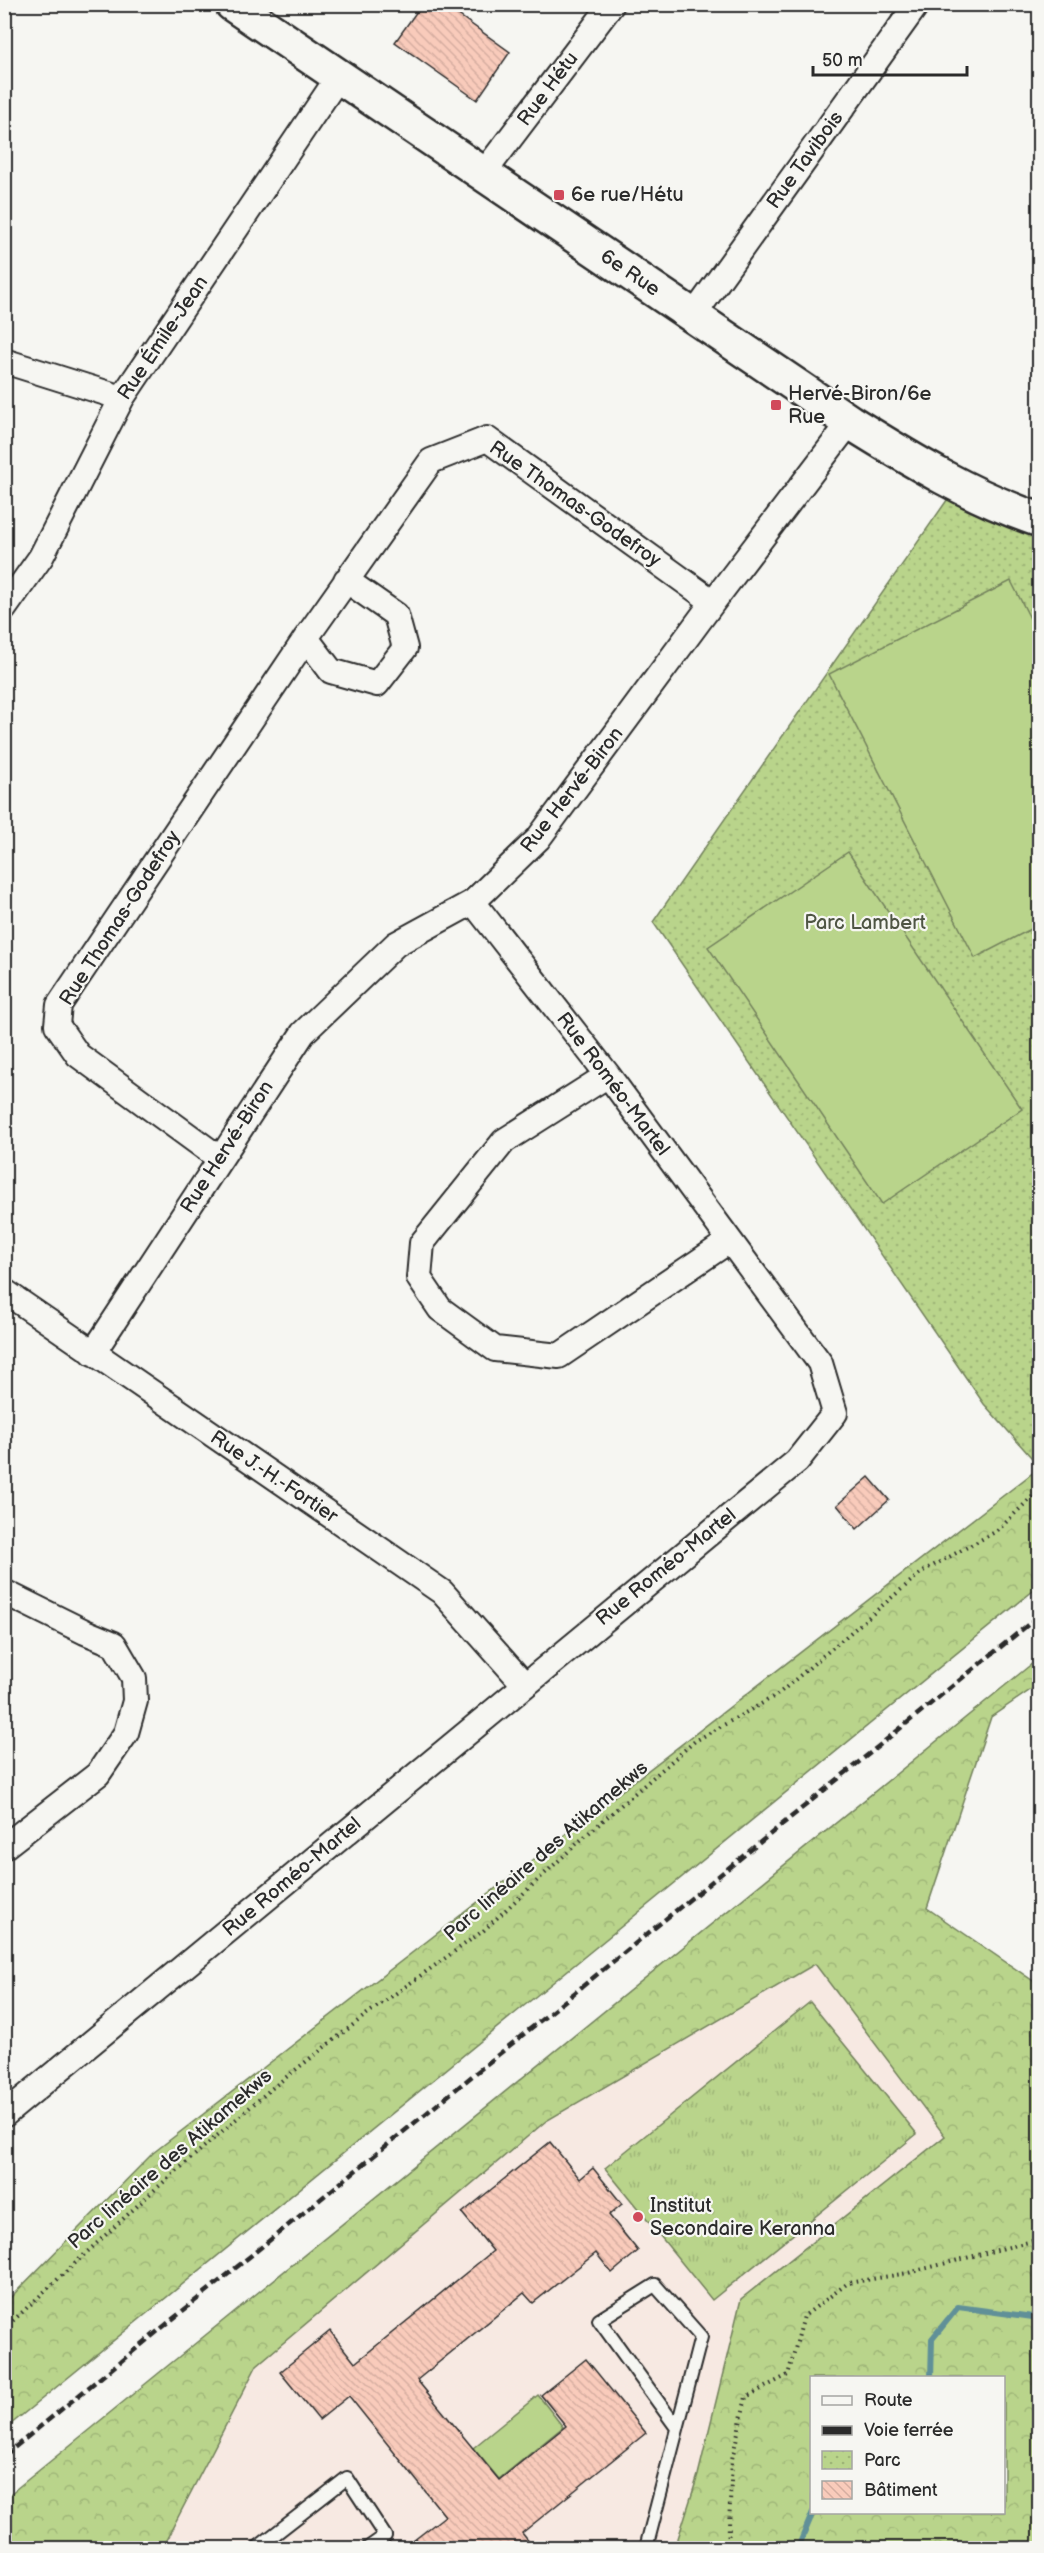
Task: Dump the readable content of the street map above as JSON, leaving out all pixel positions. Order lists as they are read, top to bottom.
{
  "streets": {
    "street": [
      "Rue Hétu",
      "Rue Tavibois",
      "6e Rue",
      "Rue Émile-Jean",
      "Rue Thomas-Godefroy",
      "Rue Hervé-Biron",
      "Rue Roméo-Martel",
      "Rue J.-H.-Fortier"
    ],
    "path": ["Parc linéaire des Atikamekws"]
  },
  "crossings": [
    ["Rue Hétu", "6e Rue"],
    ["Rue Tavibois", "6e Rue"],
    ["6e Rue", "Rue Émile-Jean"],
    ["6e Rue", "Rue Hervé-Biron"],
    ["Rue Thomas-Godefroy", "Rue Hervé-Biron"],
    ["Rue Hervé-Biron", "Rue Roméo-Martel"],
    ["Rue Hervé-Biron", "Rue J.-H.-Fortier"],
    ["Rue Roméo-Martel", "Rue J.-H.-Fortier"]
  ],
  "parks": ["Parc Lambert"],
  "places": {
    "transit": ["6e rue/Hétu", "Hervé-Biron/6e Rue"],
    "other": ["Institut Secondaire Keranna"]
  },
  "legend": [
    "Route",
    "Voie ferrée",
    "Parc",
    "Bâtiment"
  ],
  "scale_bar": "50 m"
}
